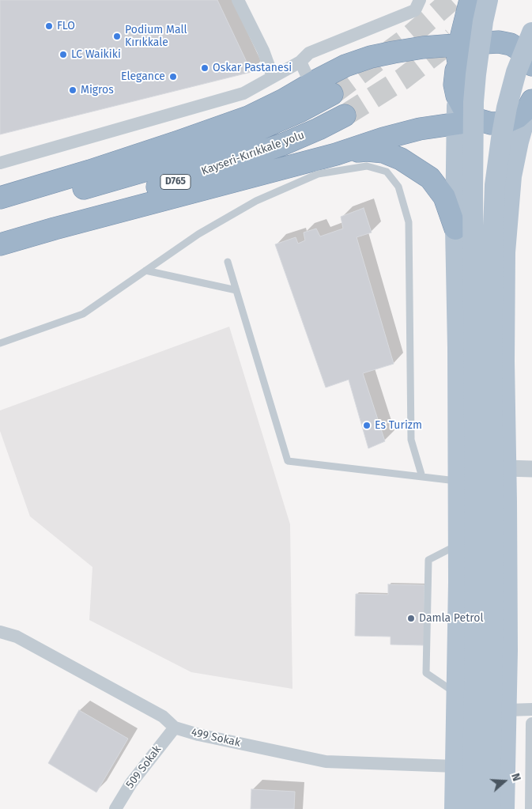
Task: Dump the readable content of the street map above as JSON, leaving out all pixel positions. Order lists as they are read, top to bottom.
{
  "streets": {
    "highway": ["Kayseri-Kırıkkale yolu", "D765"],
    "street": ["499 Sokak", "509 Sokak"]
  },
  "crossings": [
    ["499 Sokak", "509 Sokak"]
  ],
  "places": [
    "FLO",
    "Podium Mall Kırıkkale",
    "LC Waikiki",
    "Oskar Pastanesi",
    "Elegance",
    "Migros",
    "Es Turizm",
    "Damla Petrol"
  ],
  "north": "right"
}
